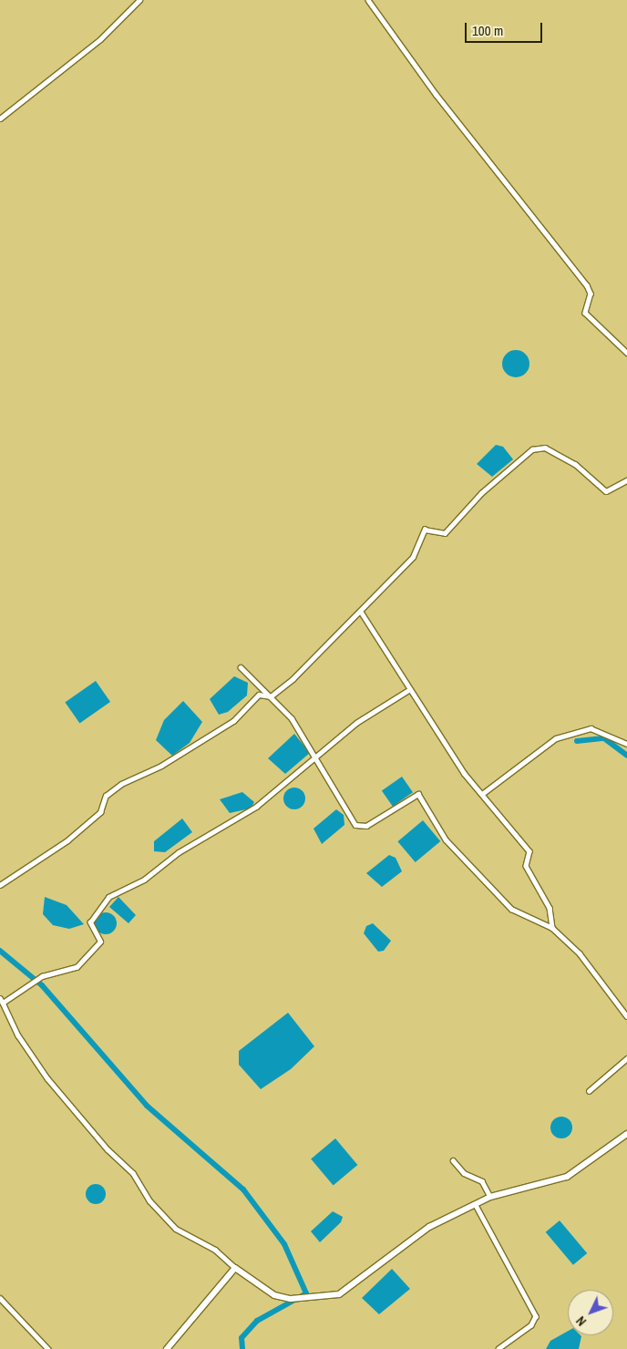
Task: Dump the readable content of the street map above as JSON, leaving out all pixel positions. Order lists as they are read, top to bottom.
{
  "scale_bar": "100 m",
  "north": "bottom left"
}
